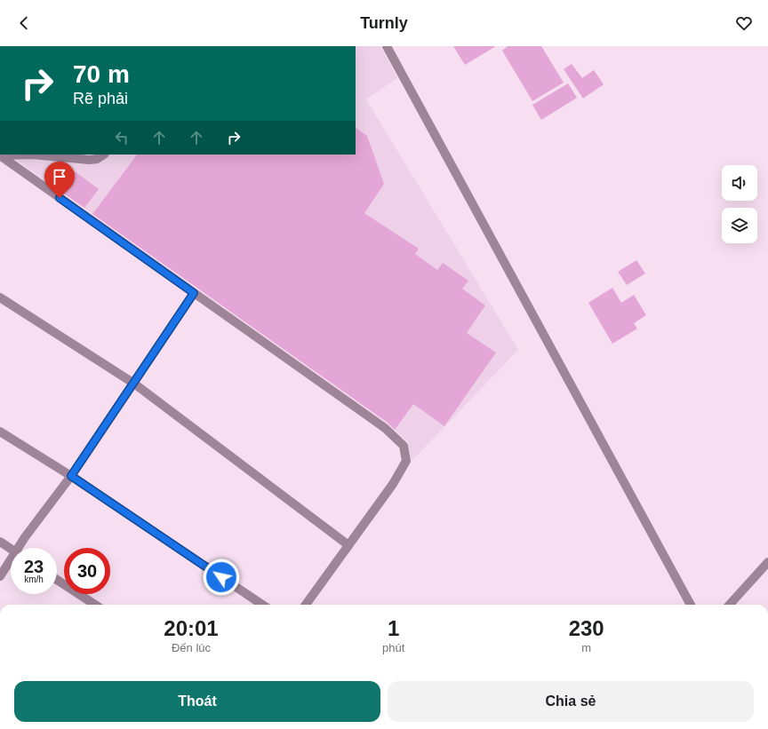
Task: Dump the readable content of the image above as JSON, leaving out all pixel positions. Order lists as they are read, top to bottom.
{
  "page": {
    "header": "Turnly",
    "turn": ["70 m", "Rẽ phải"],
    "speed": "23 km/h",
    "limit": "30",
    "eta": [
      "20:01",
      "Đến lúc",
      "1",
      "phút",
      "230",
      "m"
    ],
    "buttons": ["Thoát", "Chia sẻ"]
  }
}
